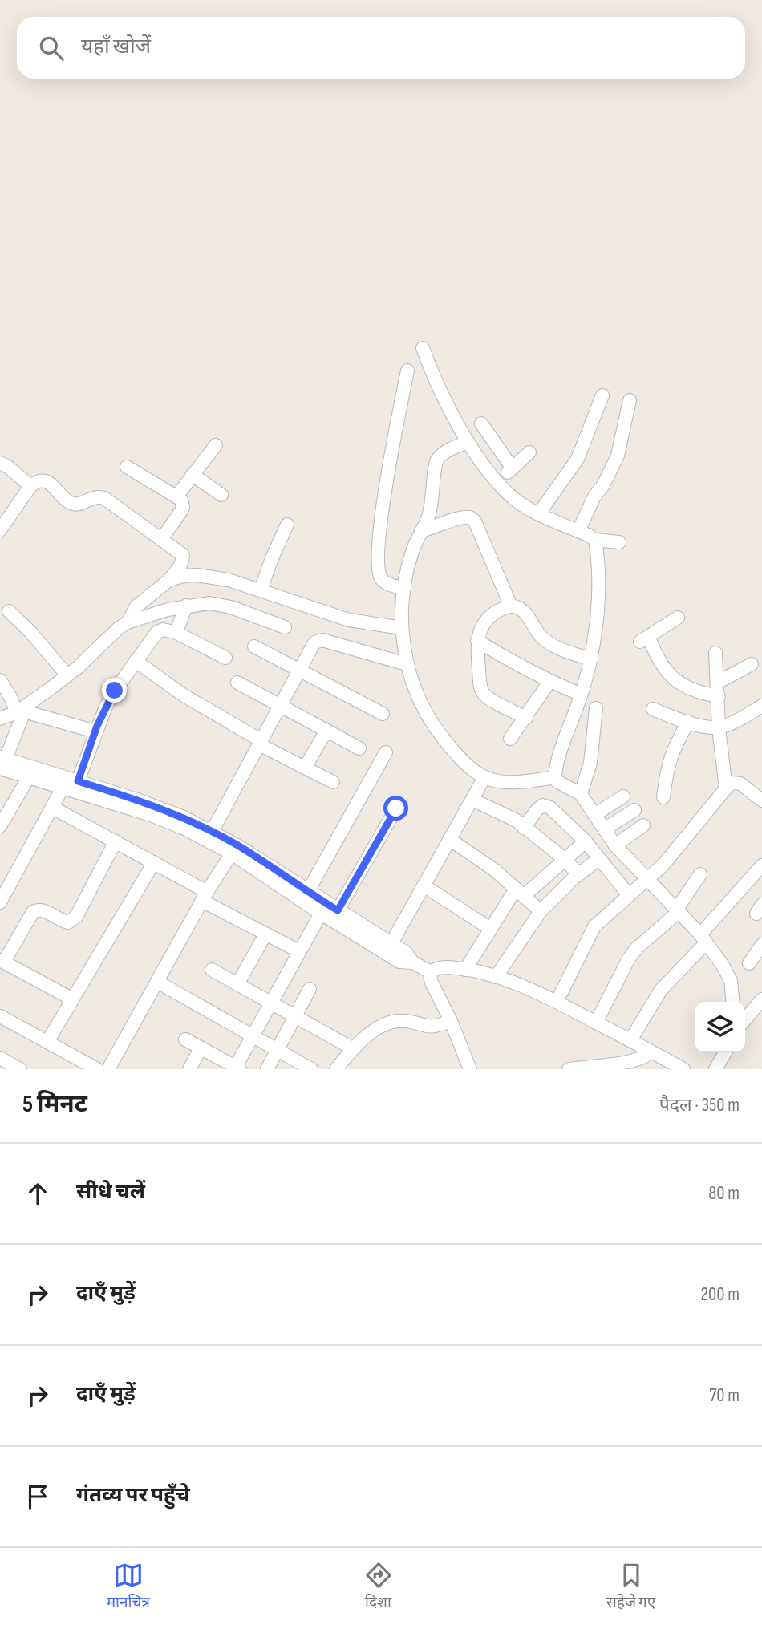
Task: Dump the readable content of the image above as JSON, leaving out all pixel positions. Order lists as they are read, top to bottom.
{
  "page": {
    "search": "यहाँ खोजें",
    "heading": ["5 मिनट", "पैदल · 350 m"],
    "list": [
      ["सीधे चलें", "80 m"],
      ["दाएँ मुड़ें", "200 m"],
      ["दाएँ मुड़ें", "70 m"],
      "गंतव्य पर पहुँचे"
    ],
    "nav": ["मानचित्र", "दिशा", "सहेजे गए"]
  }
}
